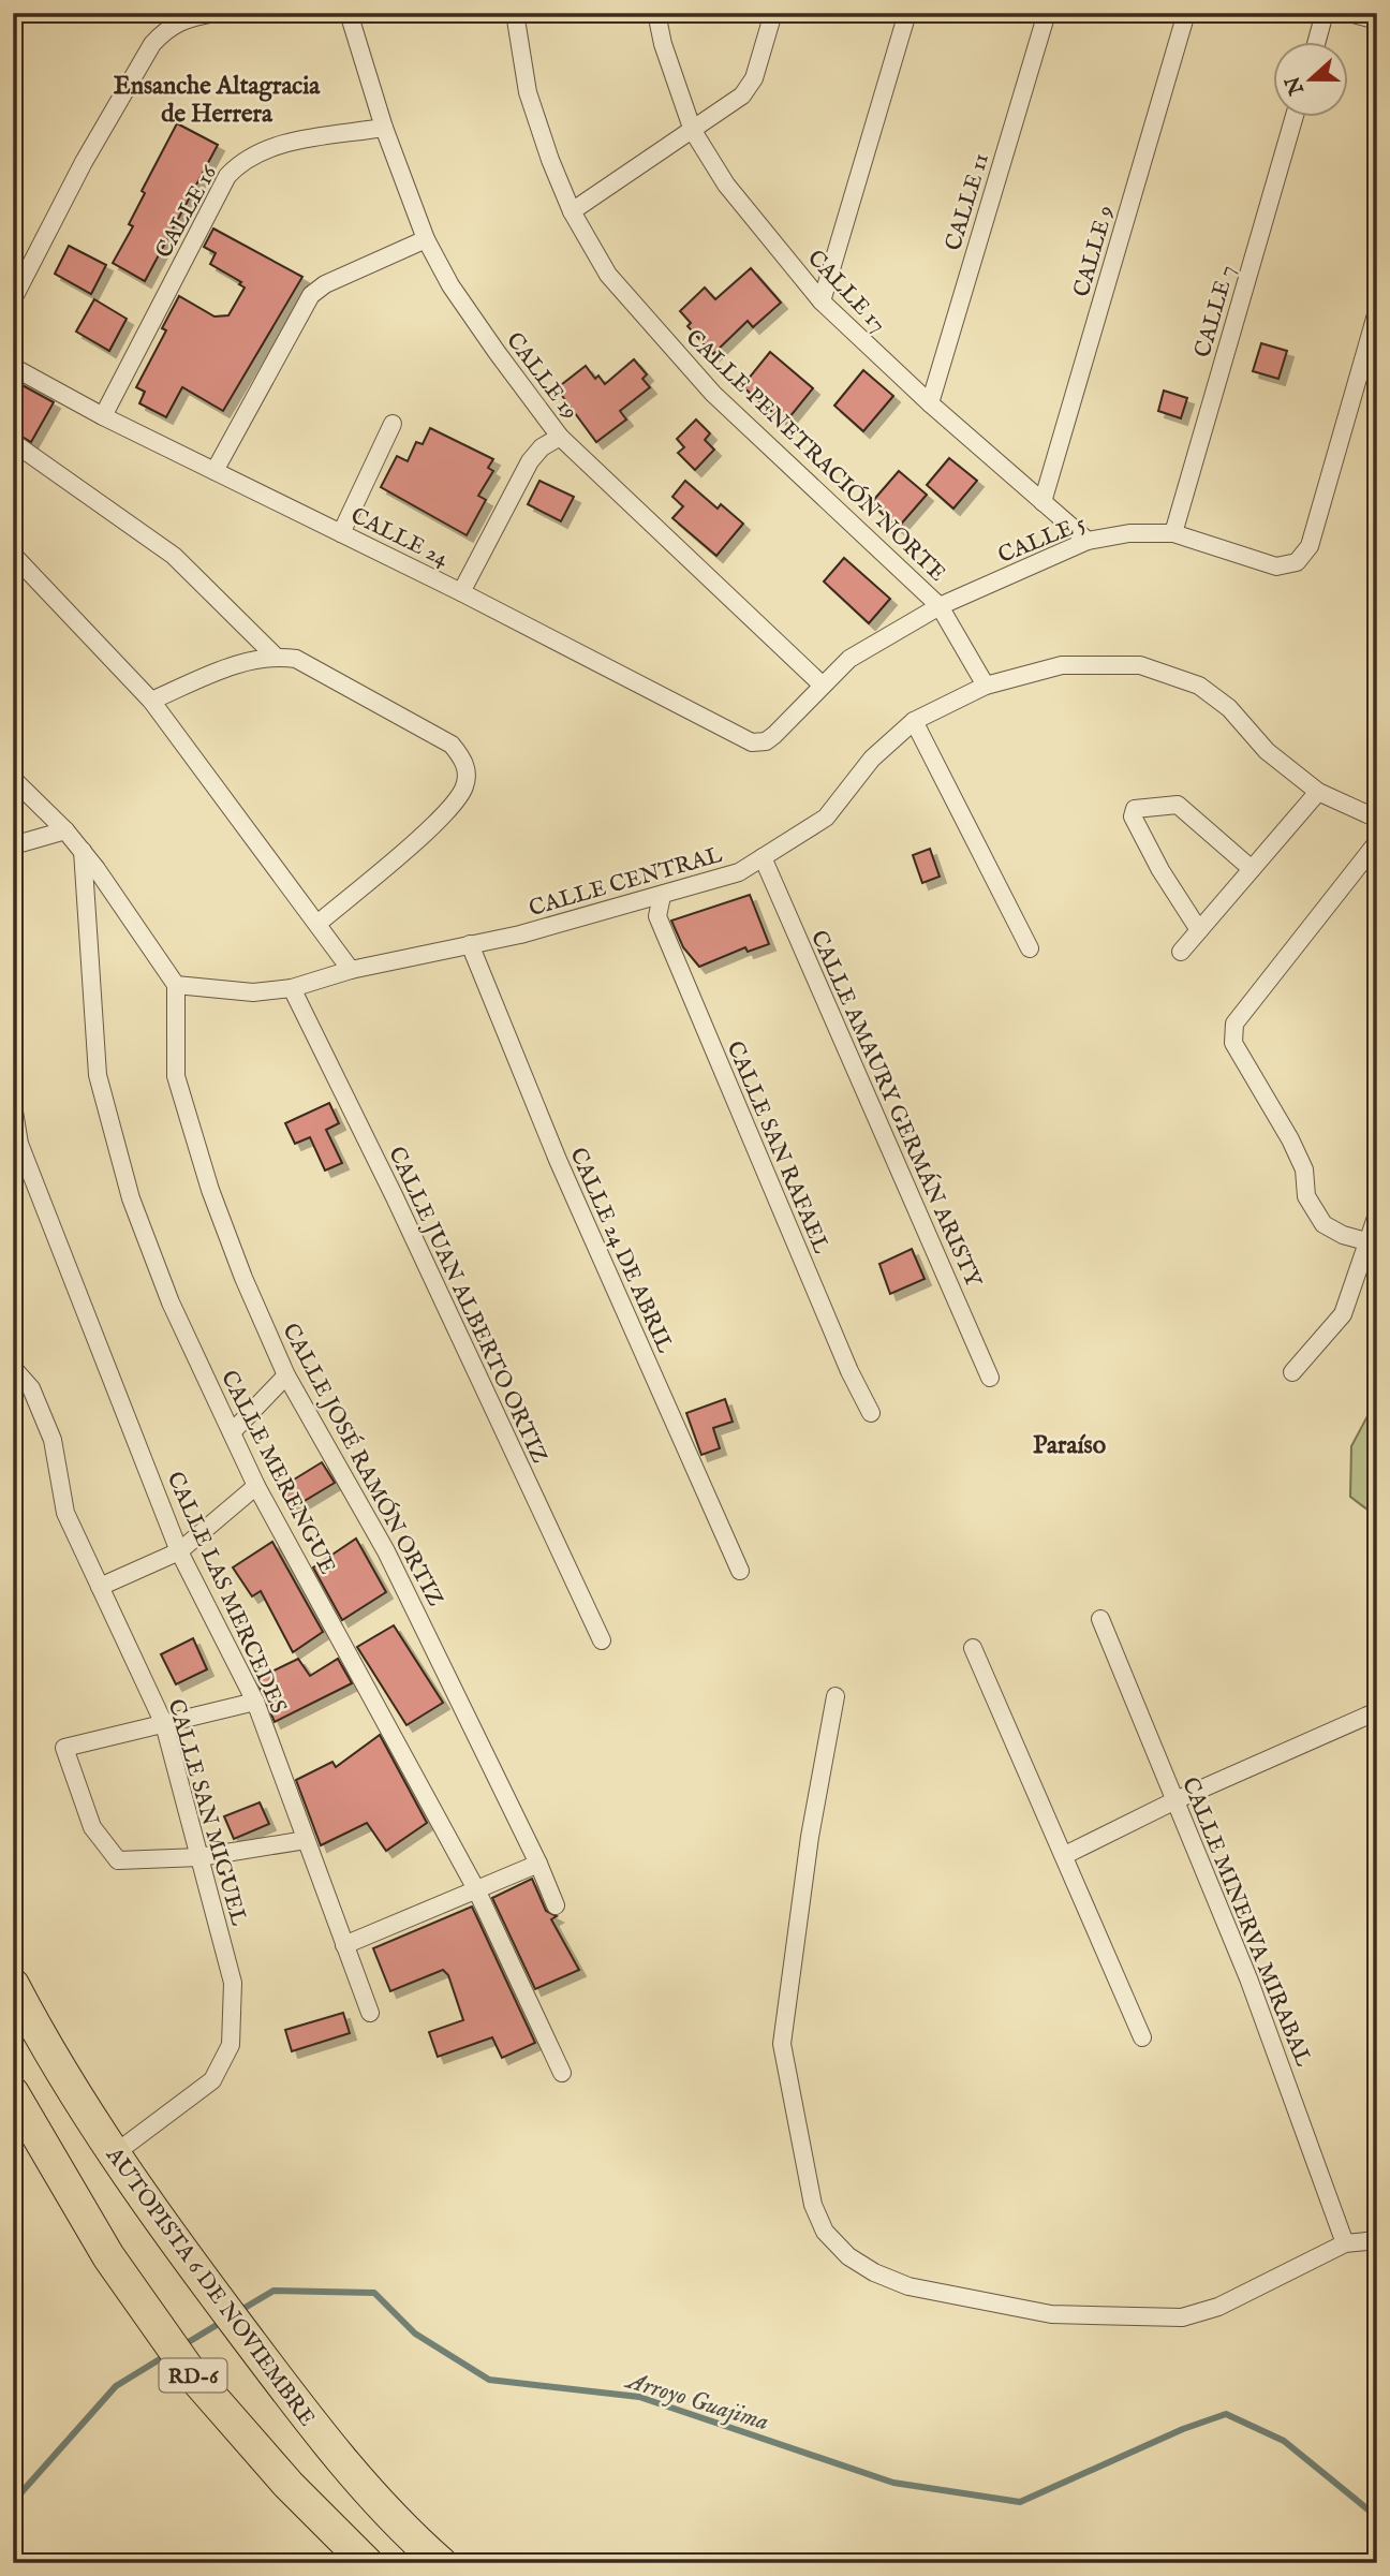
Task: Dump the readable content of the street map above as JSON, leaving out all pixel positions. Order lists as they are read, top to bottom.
{
  "streets": {
    "highway": ["AUTOPISTA 6 DE NOVIEMBRE", "RD-6"],
    "street": [
      "CALLE 11",
      "CALLE 16",
      "CALLE 9",
      "CALLE 17",
      "CALLE 7",
      "CALLE 19",
      "CALLE PENETRACIÓN NORTE",
      "CALLE 24",
      "CALLE 5",
      "CALLE CENTRAL",
      "CALLE AMAURY GERMÁN ARISTY",
      "CALLE SAN RAFAEL",
      "CALLE 24 DE ABRIL",
      "CALLE JUAN ALBERTO ORTIZ",
      "CALLE JOSÉ RAMÓN ORTIZ",
      "CALLE MERENGUE",
      "CALLE LAS MERCEDES",
      "CALLE SAN MIGUEL",
      "CALLE MINERVA MIRABAL"
    ]
  },
  "crossings": [
    ["CALLE 11", "CALLE 17"],
    ["CALLE 16", "CALLE 19"],
    ["CALLE 16", "CALLE 24"],
    ["CALLE 9", "CALLE 17"],
    ["CALLE 17", "CALLE 5"],
    ["CALLE 7", "CALLE 5"],
    ["CALLE 19", "CALLE 5"],
    ["CALLE PENETRACIÓN NORTE", "CALLE 5"],
    ["CALLE PENETRACIÓN NORTE", "CALLE CENTRAL"],
    ["CALLE 24", "CALLE 5"],
    ["CALLE CENTRAL", "CALLE AMAURY GERMÁN ARISTY"],
    ["CALLE CENTRAL", "CALLE SAN RAFAEL"],
    ["CALLE CENTRAL", "CALLE 24 DE ABRIL"],
    ["CALLE CENTRAL", "CALLE JUAN ALBERTO ORTIZ"],
    ["CALLE CENTRAL", "CALLE JOSÉ RAMÓN ORTIZ"],
    ["CALLE SAN MIGUEL", "AUTOPISTA 6 DE NOVIEMBRE"]
  ],
  "districts": ["Ensanche Altagracia de Herrera", "Paraíso"],
  "water": ["Arroyo Guajima"],
  "north": "left"
}
